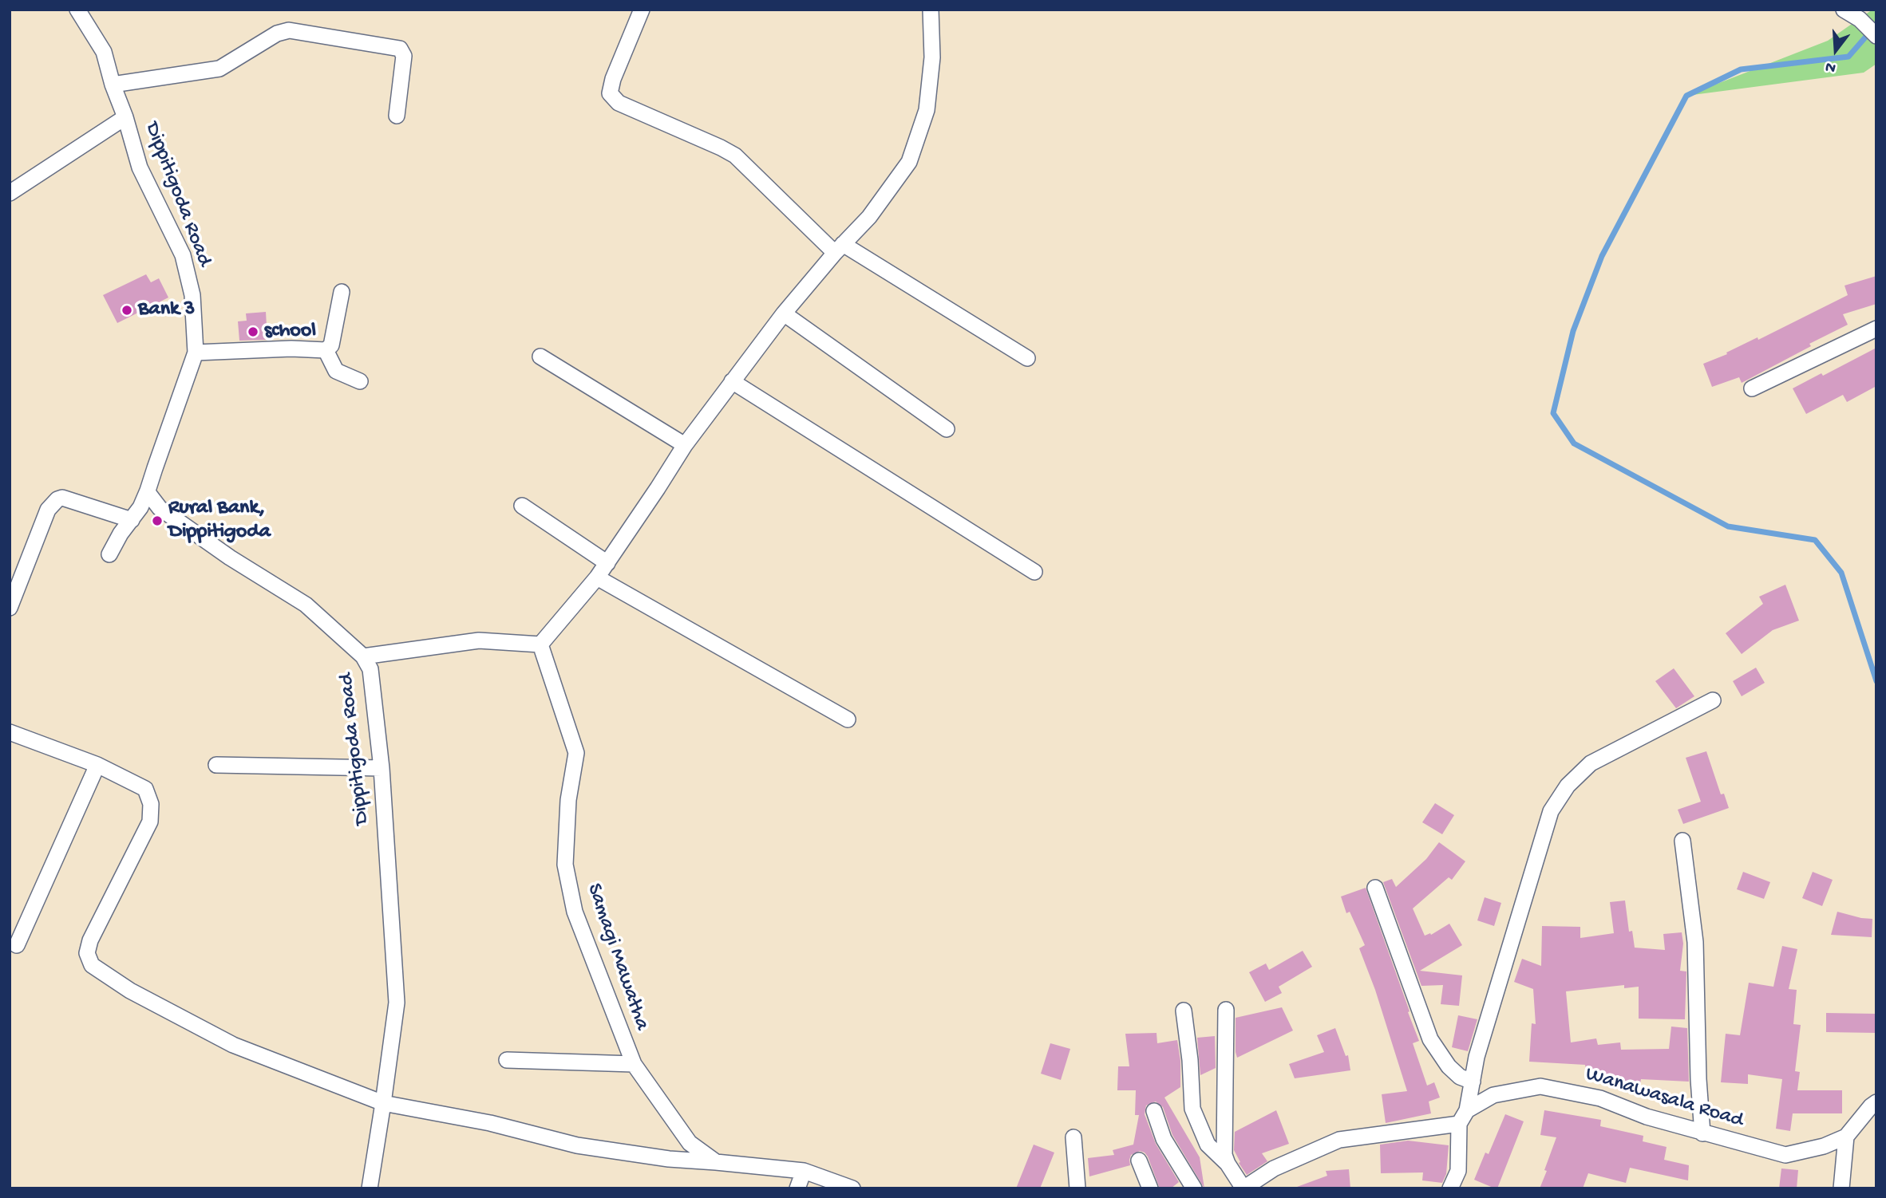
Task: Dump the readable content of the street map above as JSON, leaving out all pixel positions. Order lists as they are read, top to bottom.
{
  "streets": {
    "street": ["Dippitigoda Road", "Samagi Mawatha", "Wanawasala Road"]
  },
  "places": ["Bank 3", "school", "Rural Bank, Dippitigoda"],
  "north": "bottom"
}
